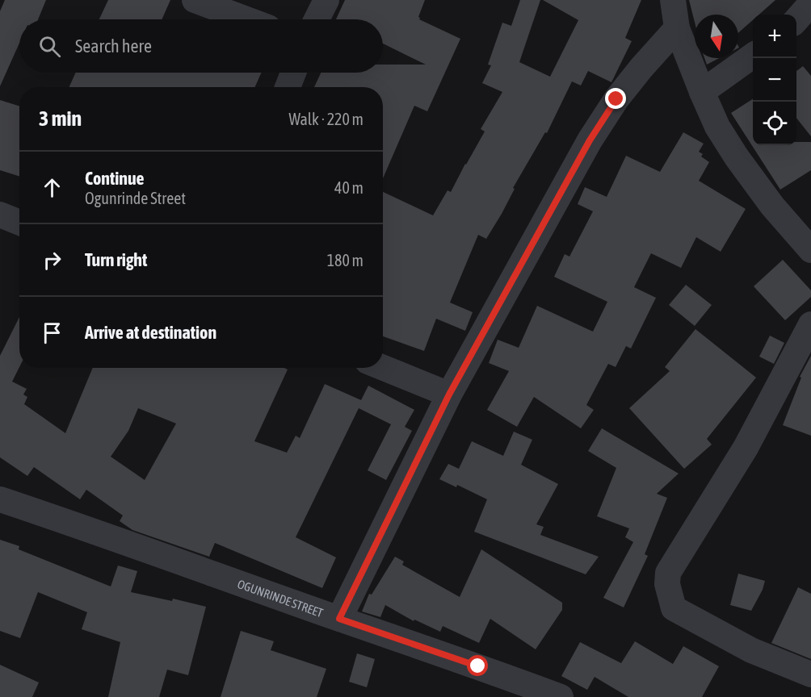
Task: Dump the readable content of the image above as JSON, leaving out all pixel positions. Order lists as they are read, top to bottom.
{
  "streets": {
    "street": ["OGUNRINDE STREET"]
  },
  "north": "bottom",
  "page": {
    "map_buttons": ["+", "−"],
    "search": "Search here",
    "heading": ["3 min", "Walk · 220 m"],
    "list": [
      ["Continue", "Ogunrinde Street", "40 m"],
      ["Turn right", "180 m"],
      "Arrive at destination"
    ]
  }
}
